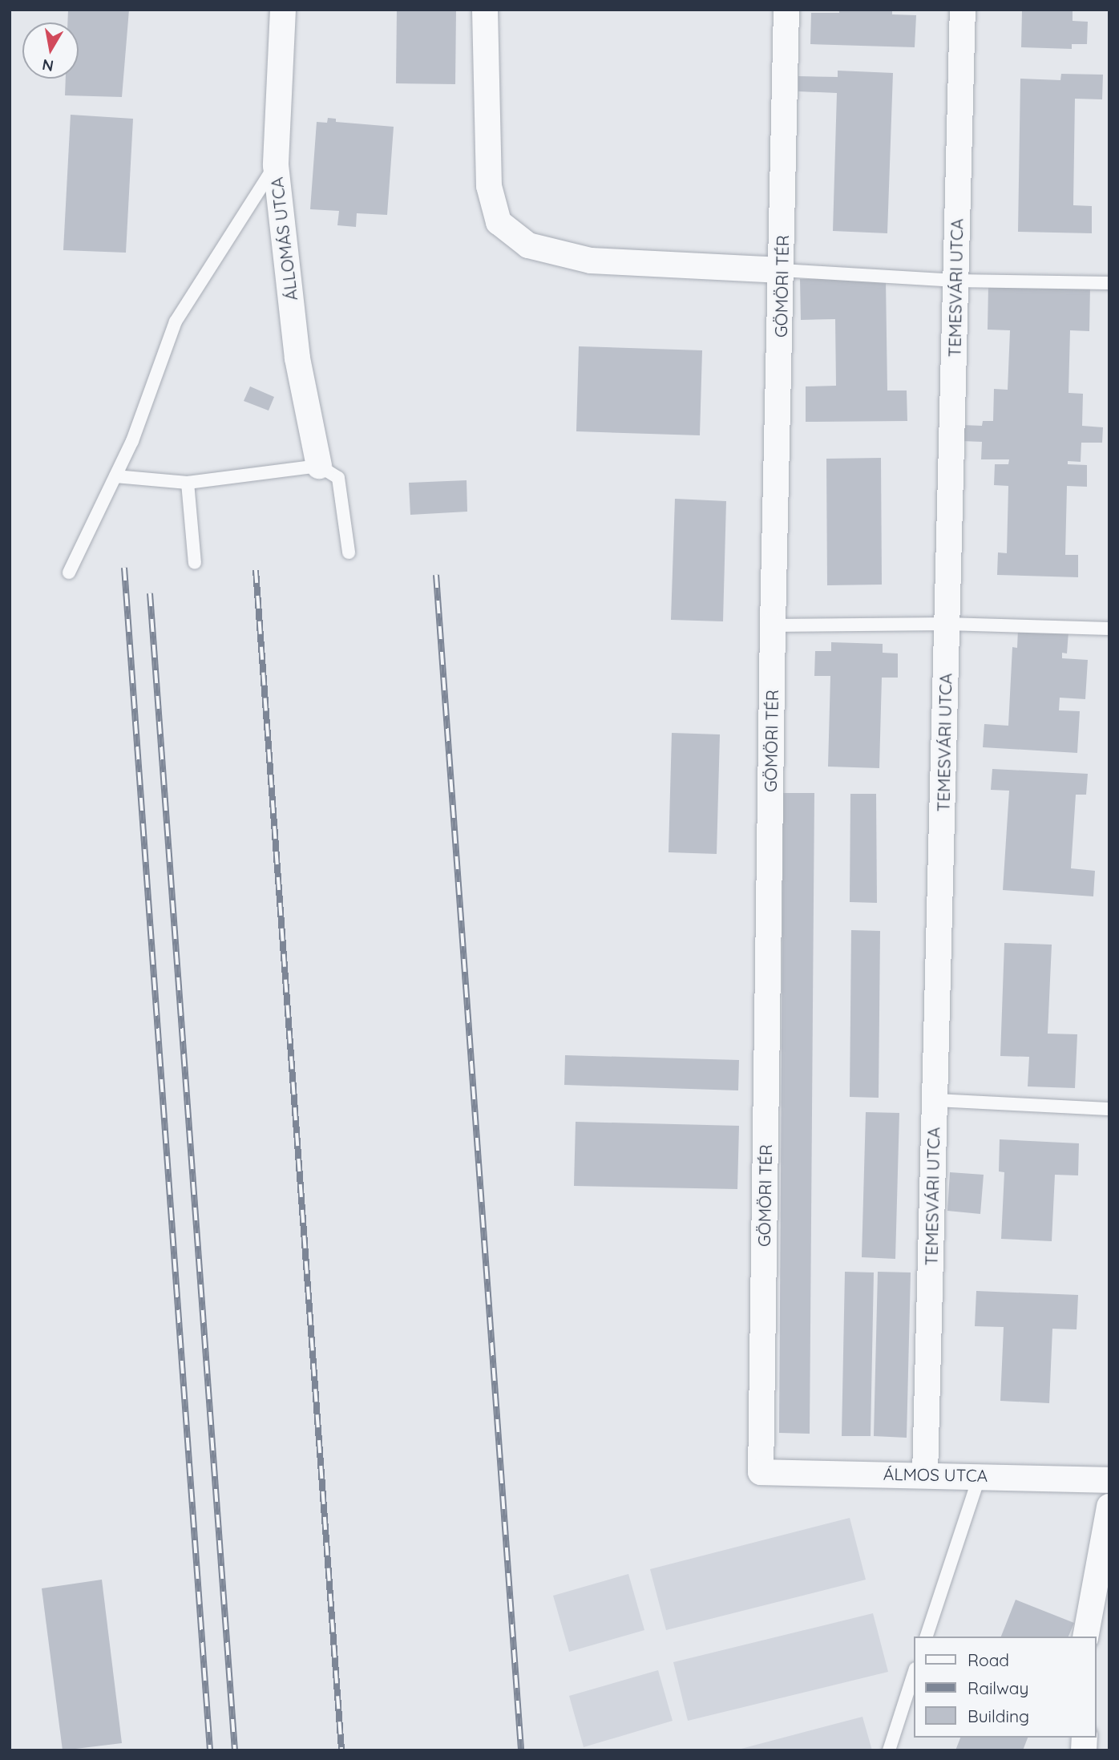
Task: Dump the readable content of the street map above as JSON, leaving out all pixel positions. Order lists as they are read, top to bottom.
{
  "streets": {
    "street": [
      "ÁLLOMÁS UTCA",
      "GÖMÖRI TÉR",
      "TEMESVÁRI UTCA",
      "ÁLMOS UTCA"
    ]
  },
  "crossings": [
    ["GÖMÖRI TÉR", "ÁLMOS UTCA"],
    ["TEMESVÁRI UTCA", "ÁLMOS UTCA"]
  ],
  "legend": ["Road", "Railway", "Building"],
  "north": "bottom"
}
